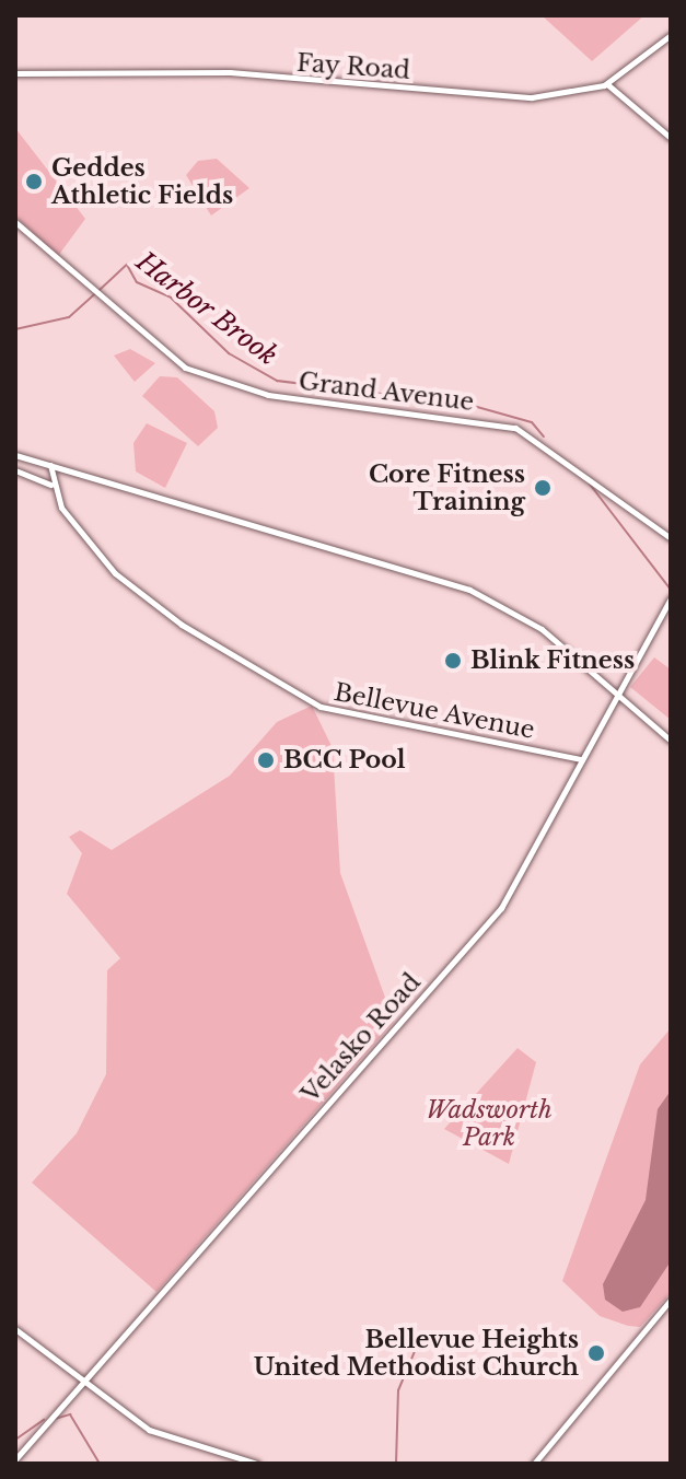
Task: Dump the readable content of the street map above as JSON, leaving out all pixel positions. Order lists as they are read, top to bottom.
{
  "streets": {
    "street": [
      "Fay Road",
      "Grand Avenue",
      "Bellevue Avenue",
      "Velasko Road"
    ]
  },
  "crossings": [
    ["Bellevue Avenue", "Velasko Road"]
  ],
  "water": ["Harbor Brook"],
  "parks": ["Wadsworth Park"],
  "places": [
    "Geddes Athletic Fields",
    "Core Fitness Training",
    "Blink Fitness",
    "BCC Pool",
    "Bellevue Heights United Methodist Church"
  ]
}
